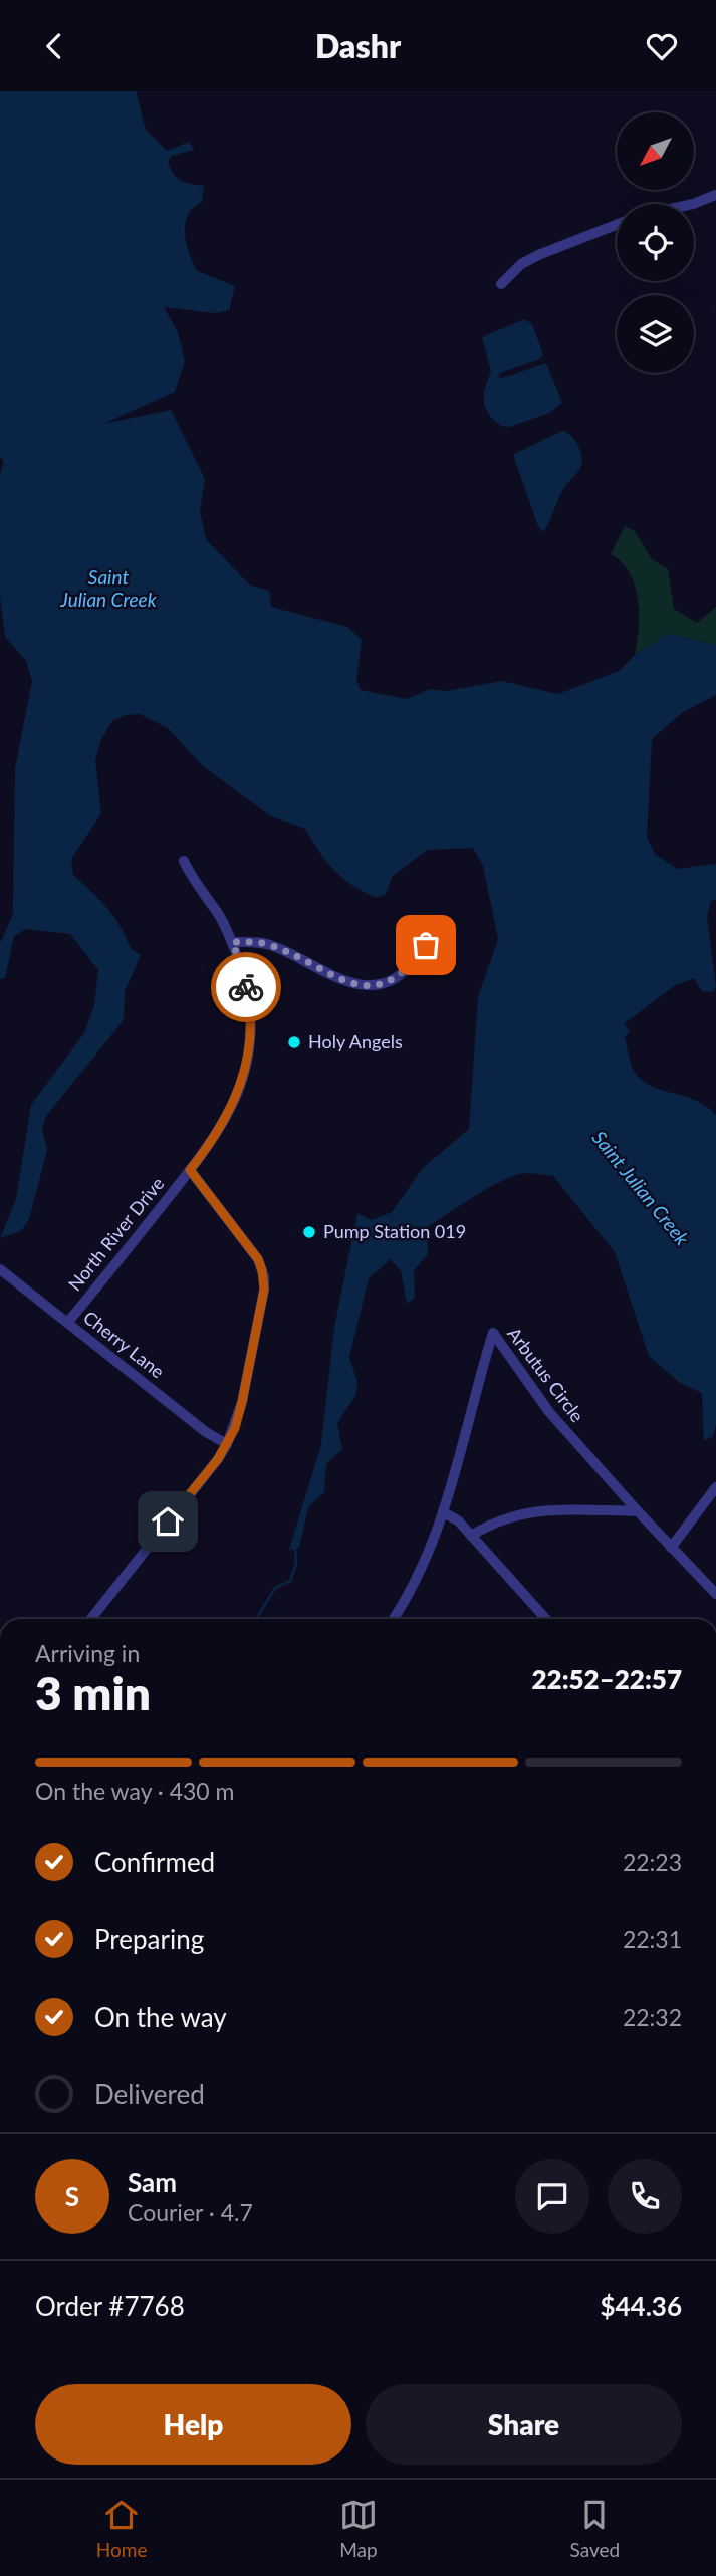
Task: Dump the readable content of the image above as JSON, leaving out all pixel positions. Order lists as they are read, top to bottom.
{
  "streets": {
    "street": ["North River Drive", "Cherry Lane", "Arbutus Circle"]
  },
  "crossings": [
    ["North River Drive", "Cherry Lane"]
  ],
  "water": ["Saint Julian Creek"],
  "places": ["Holy Angels", "Pump Station 019"],
  "north": "bottom left",
  "page": {
    "header": "Dashr",
    "heading": ["3 min", "Arriving in", "22:52–22:57"],
    "panel": [
      "Sam",
      "Courier · 4.7",
      "Order #7768",
      "$44.36"
    ],
    "bar": "On the way · 430 m",
    "list": [
      ["Confirmed", "22:23"],
      ["Preparing", "22:31"],
      ["On the way", "22:32"],
      "Delivered"
    ],
    "round": "S",
    "buttons": ["Help", "Share"],
    "tabs": ["Home", "Map", "Saved"]
  }
}
